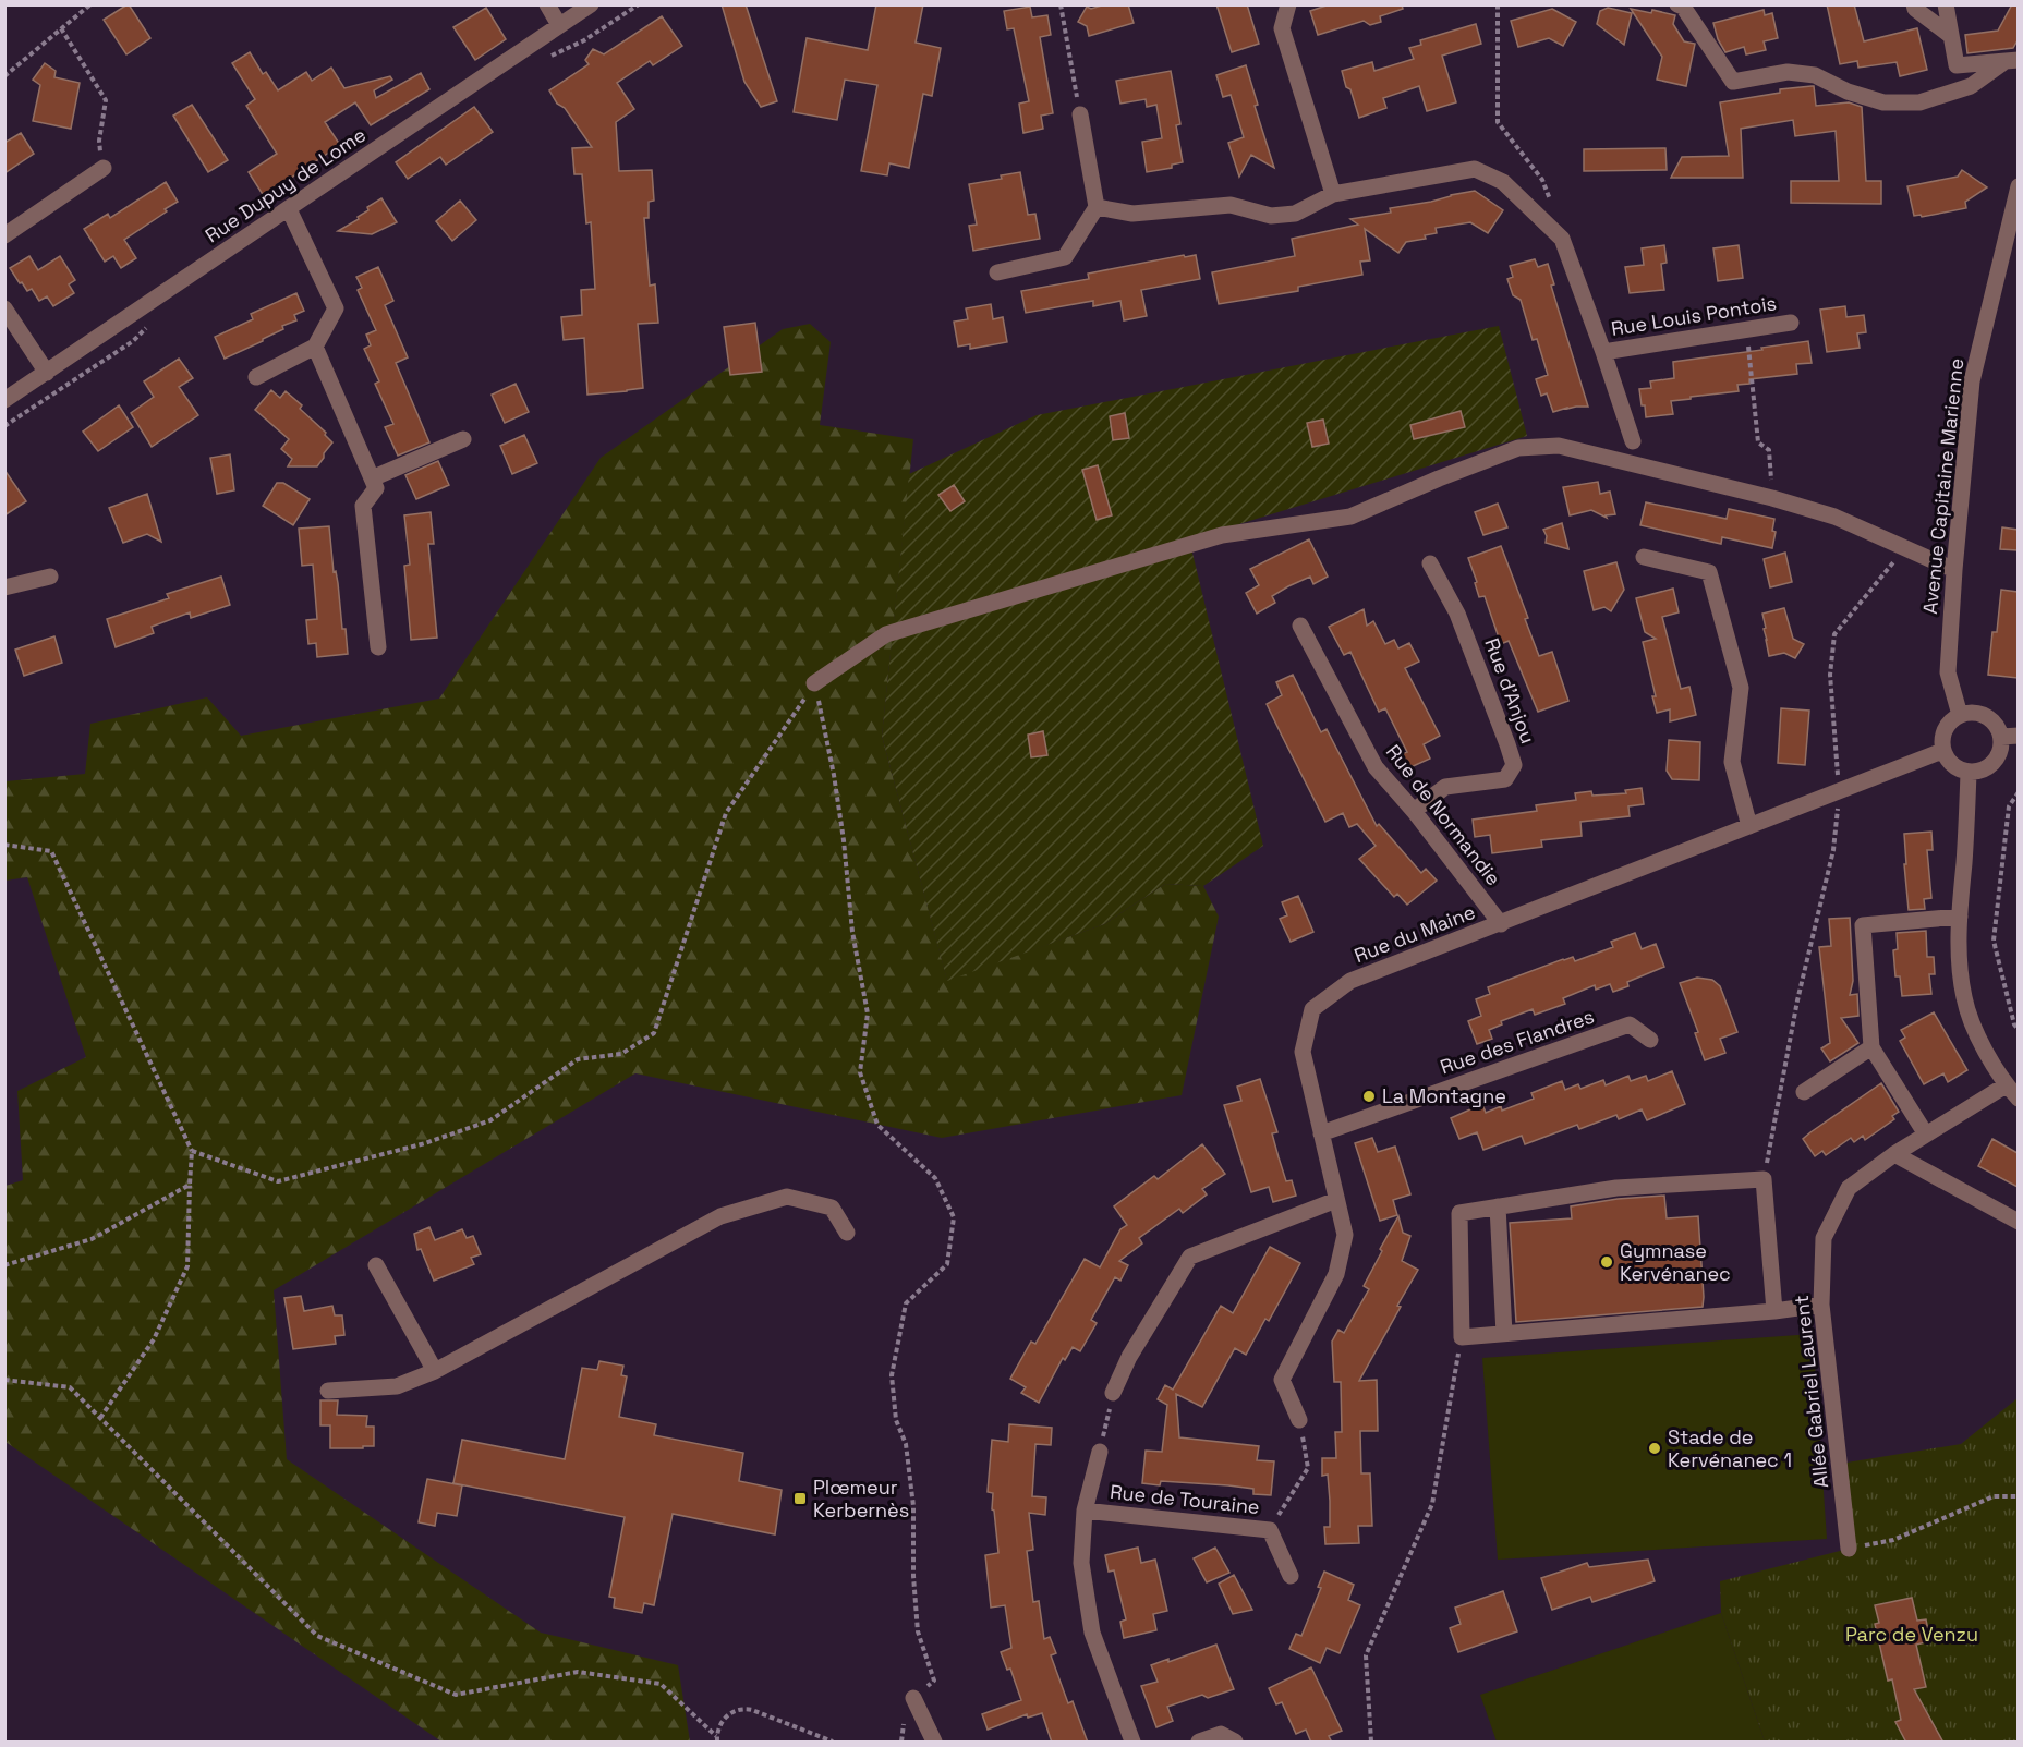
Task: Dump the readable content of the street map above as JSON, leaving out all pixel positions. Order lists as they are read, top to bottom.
{
  "streets": {
    "street": [
      "Rue Dupuy de Lome",
      "Rue Louis Pontois",
      "Avenue Capitaine Marienne",
      "Rue d'Anjou",
      "Rue de Normandie",
      "Rue du Maine",
      "Rue des Flandres",
      "Allée Gabriel Laurent",
      "Rue de Touraine"
    ]
  },
  "crossings": [
    ["Avenue Capitaine Marienne", "Rue du Maine"],
    ["Rue d'Anjou", "Rue de Normandie"],
    ["Rue de Normandie", "Rue du Maine"],
    ["Rue du Maine", "Rue des Flandres"]
  ],
  "parks": ["Parc de Venzu"],
  "places": {
    "other": ["La Montagne", "Gymnase Kervénanec", "Stade de Kervénanec 1"],
    "transit": ["Plœmeur Kerbernès"]
  }
}
